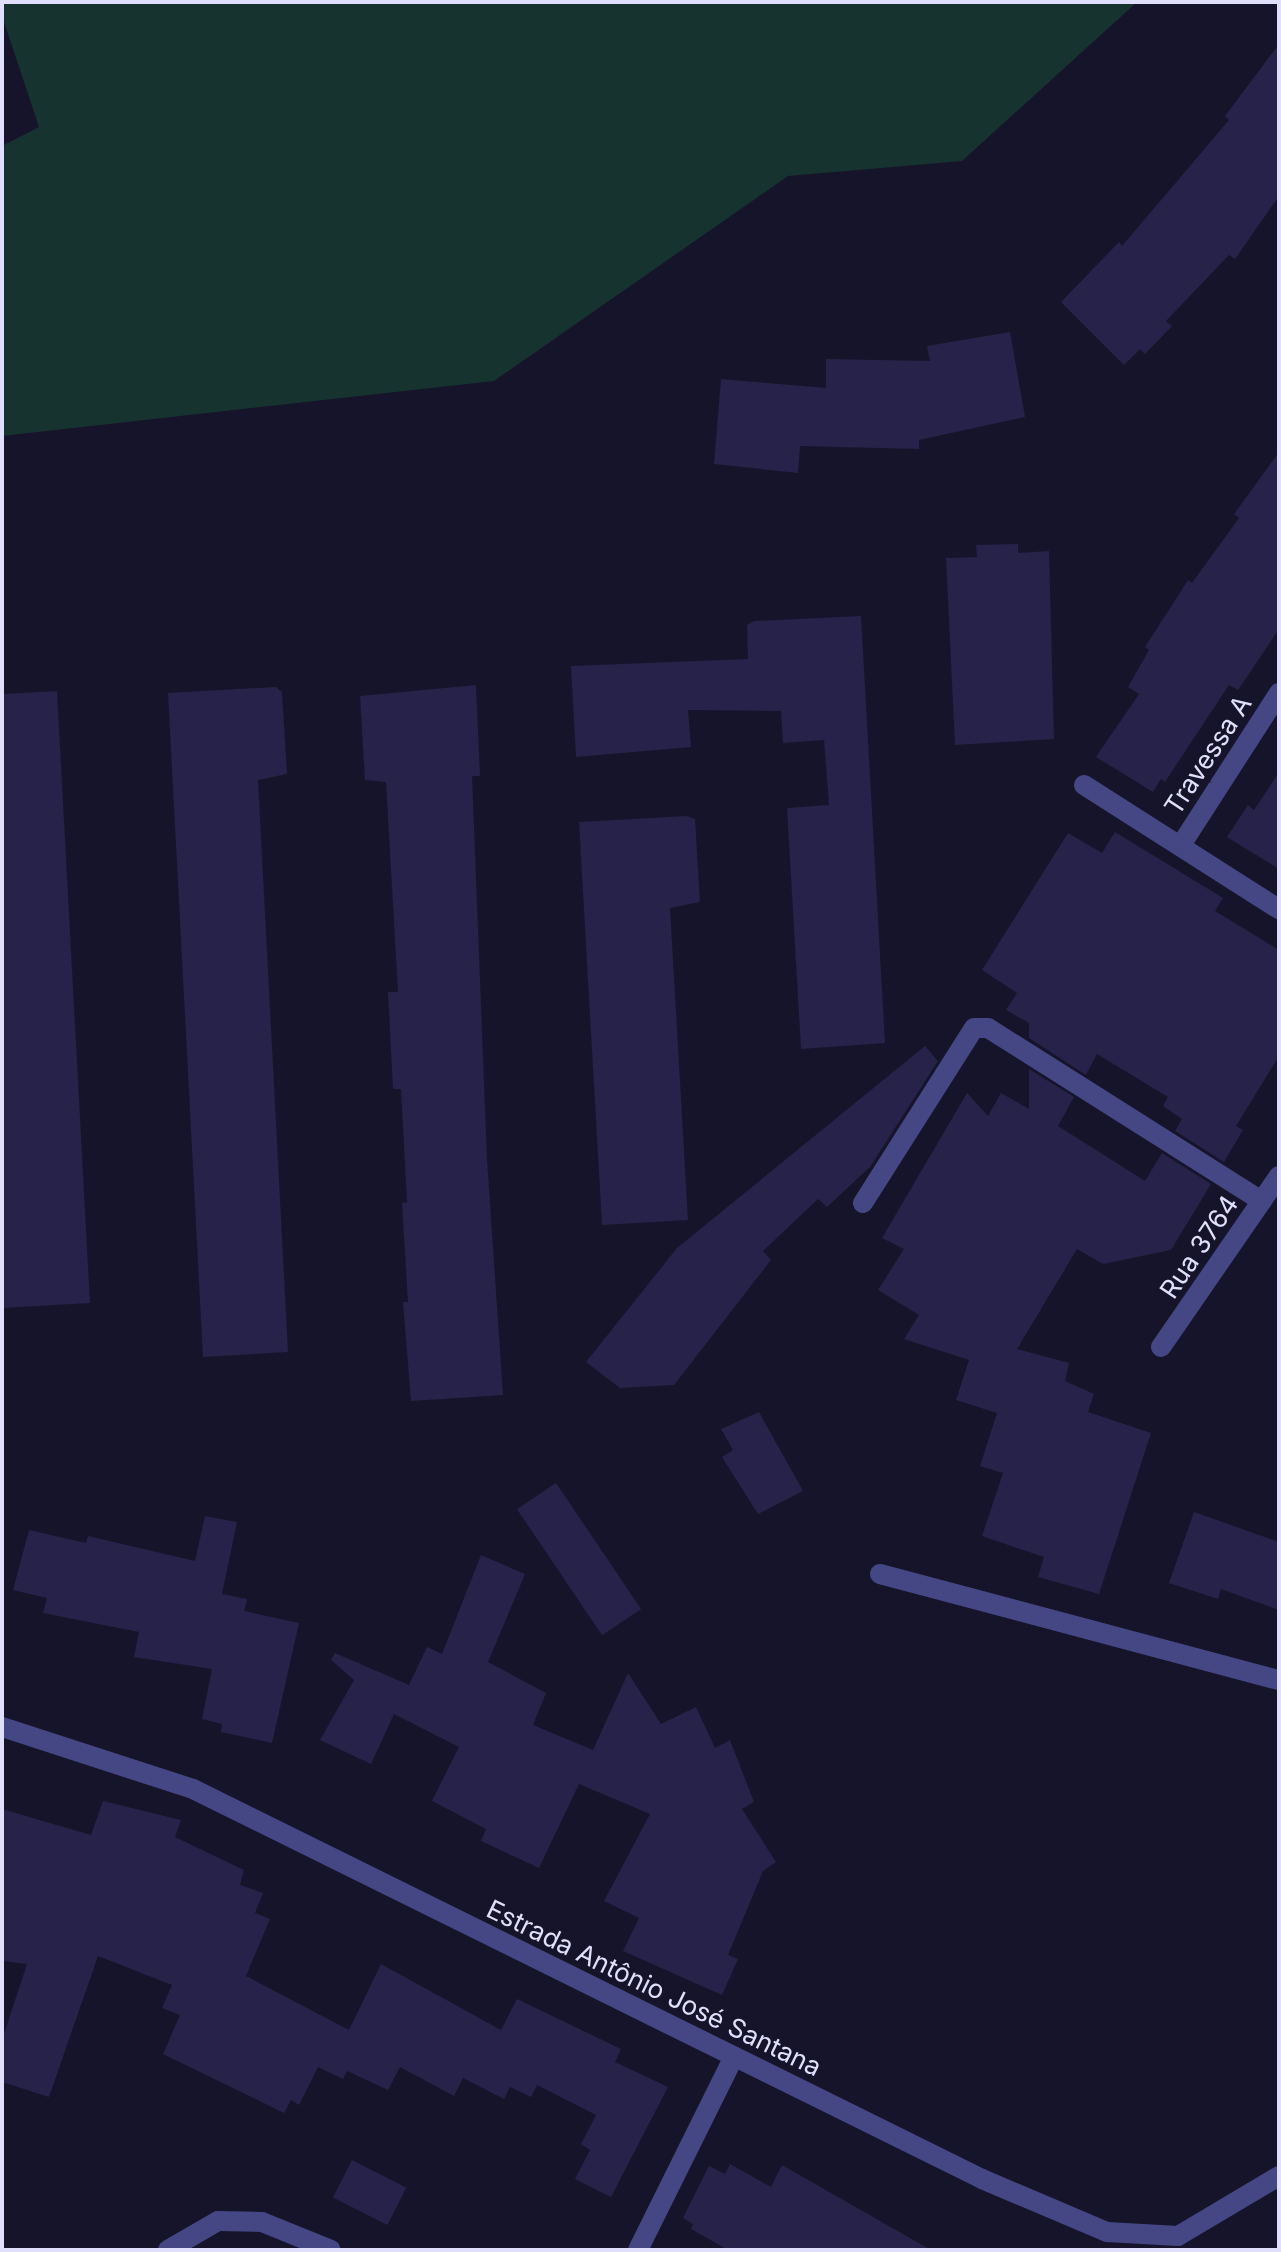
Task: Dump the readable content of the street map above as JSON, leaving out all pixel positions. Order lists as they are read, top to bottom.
{
  "streets": {
    "street": ["Travessa A", "Rua 3764", "Estrada Antônio José Santana"]
  }
}
